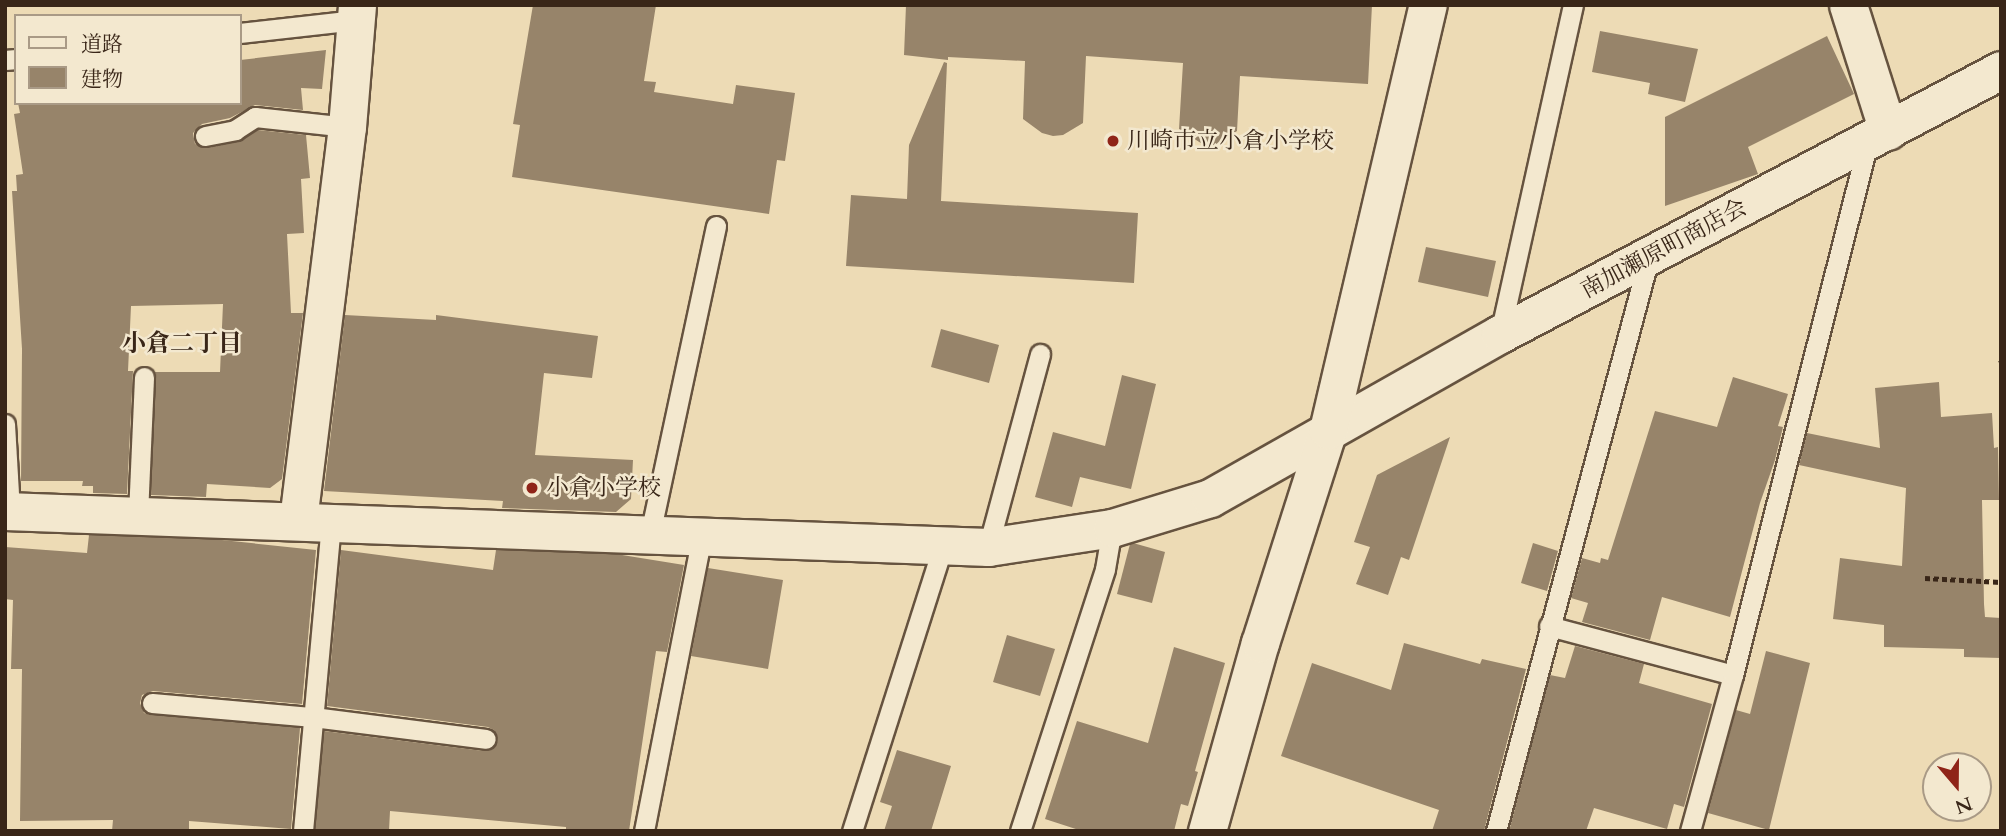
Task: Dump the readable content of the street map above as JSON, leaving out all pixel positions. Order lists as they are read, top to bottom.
{
  "streets": {
    "street": ["南加瀬原町商店会"]
  },
  "districts": ["小倉二丁目"],
  "places": ["川崎市立小倉小学校", "小倉小学校"],
  "legend": ["道路", "建物"],
  "north": "bottom"
}
